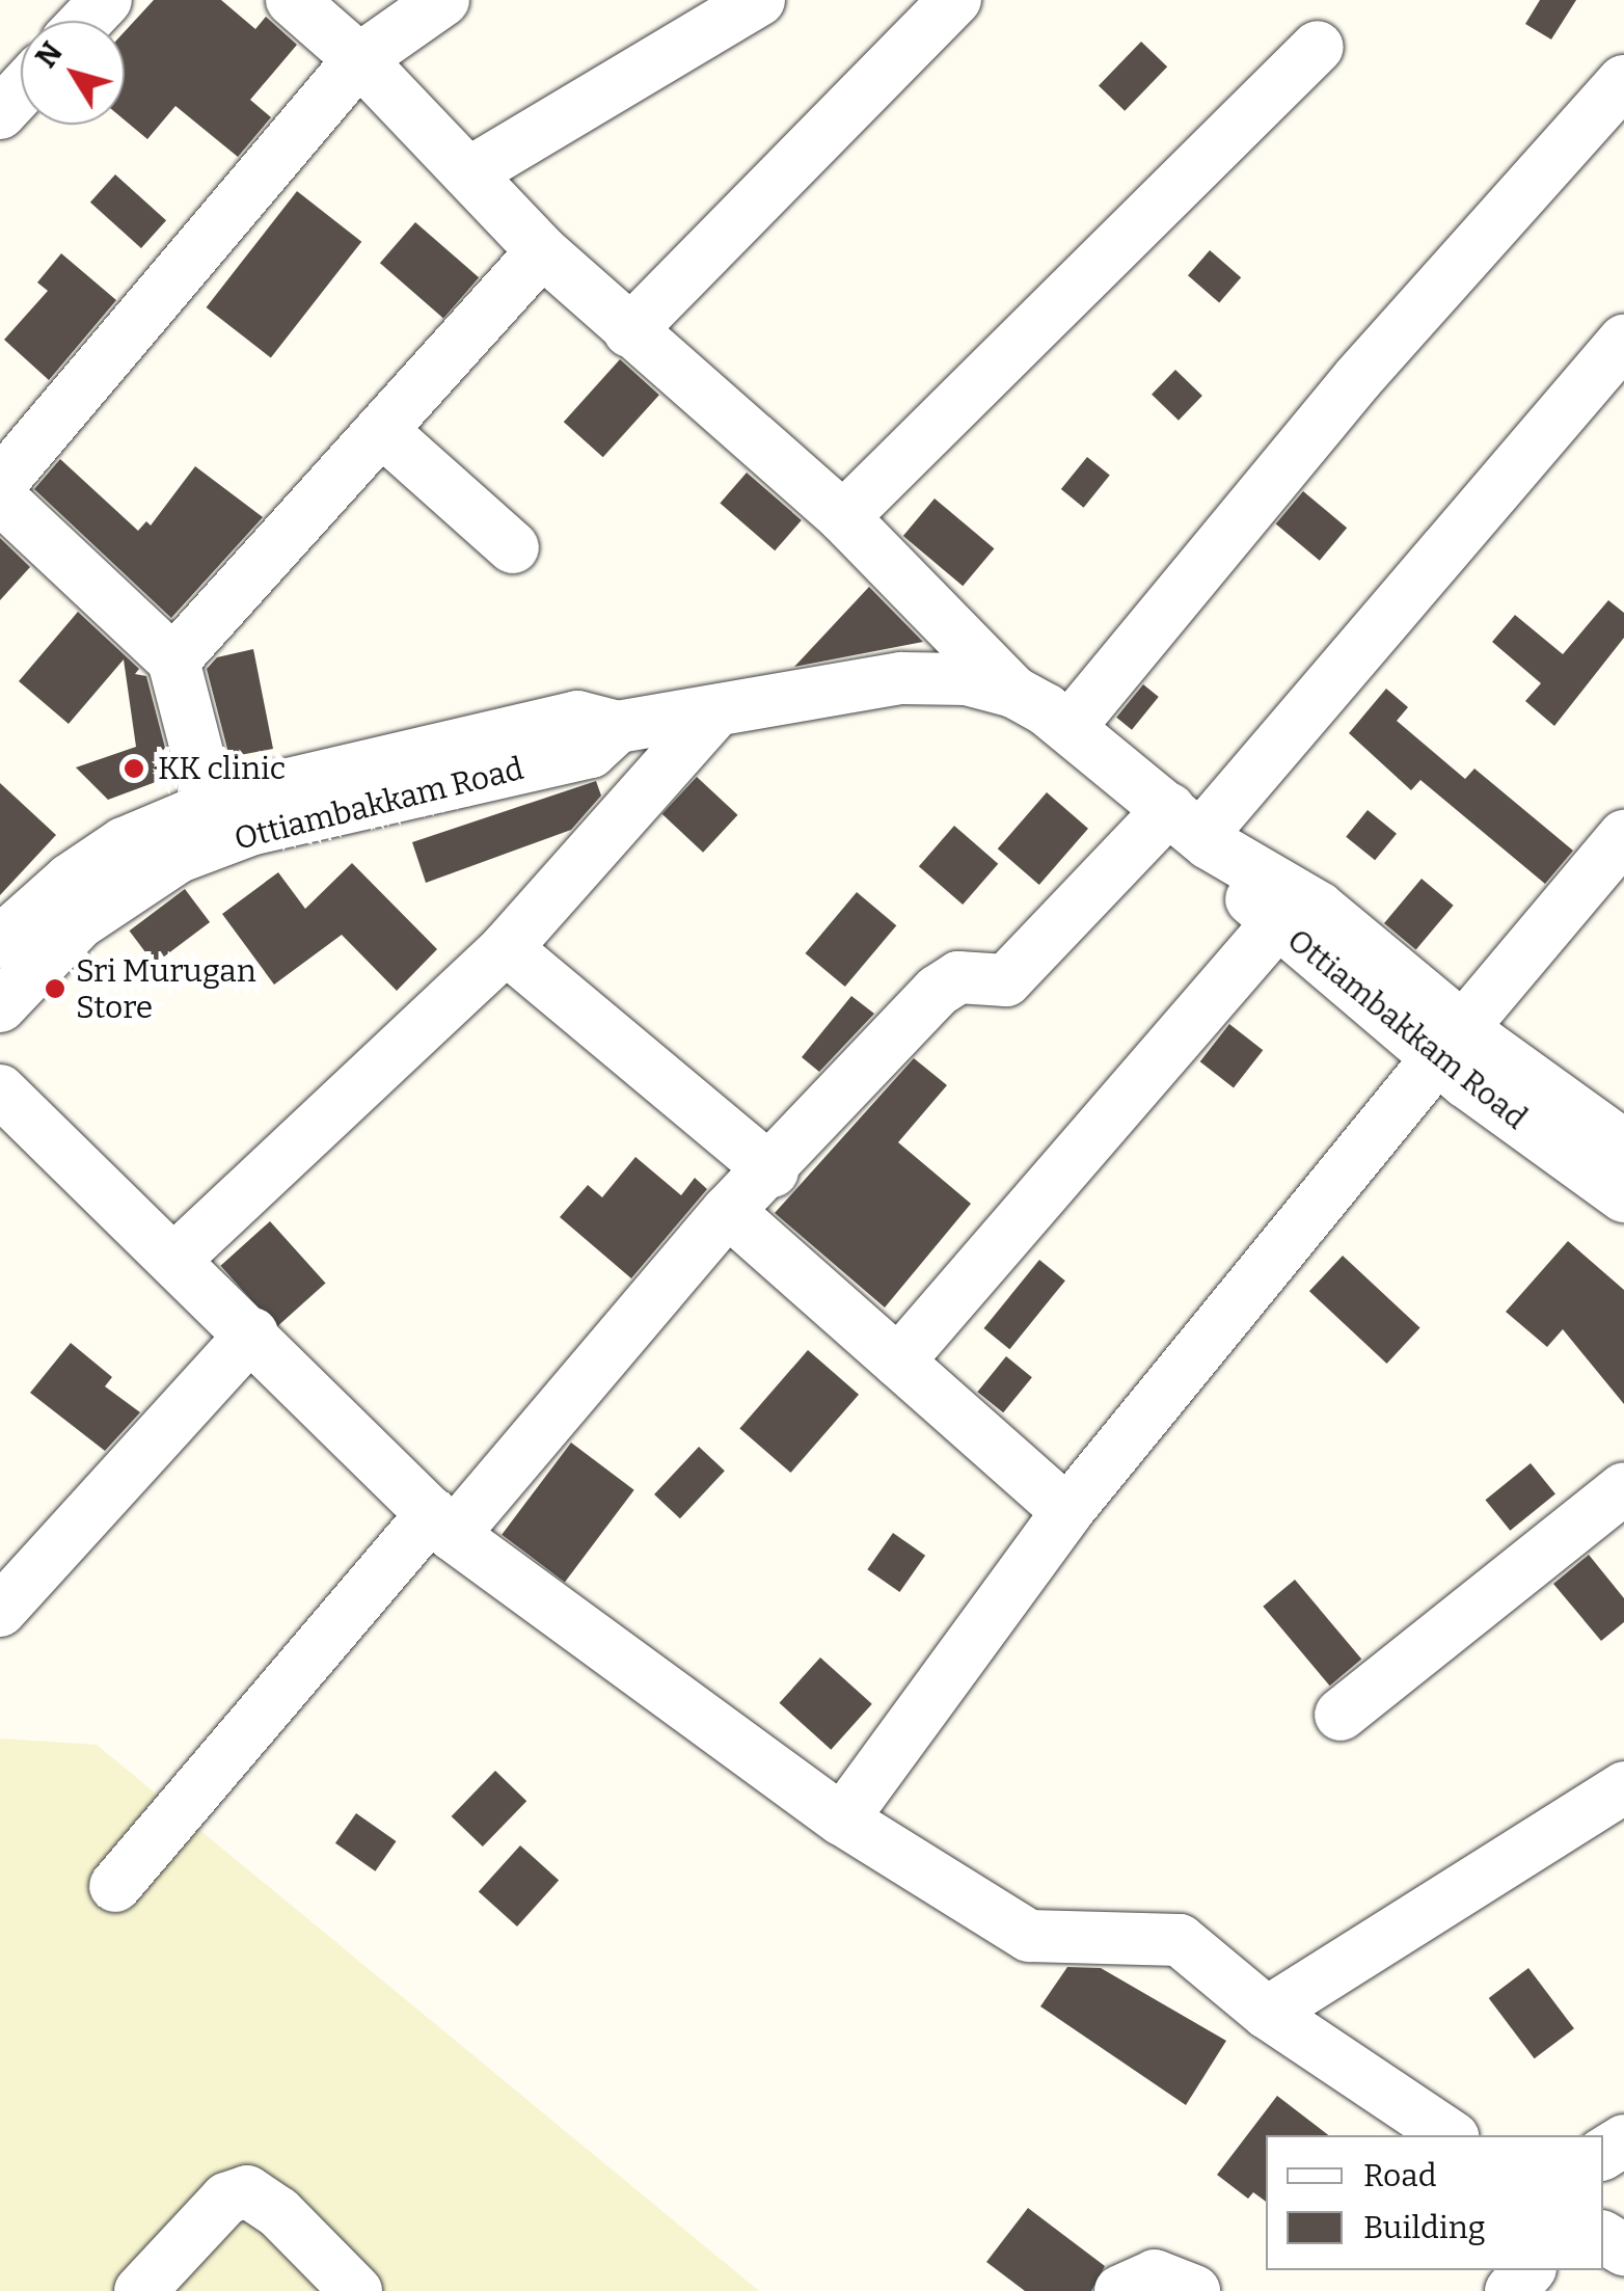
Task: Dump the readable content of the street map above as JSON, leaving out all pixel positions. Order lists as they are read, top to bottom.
{
  "streets": {
    "street": ["Ottiambakkam Road"]
  },
  "places": ["KK clinic", "Sri Murugan Store"],
  "legend": ["Road", "Building"],
  "north": "top left"
}
